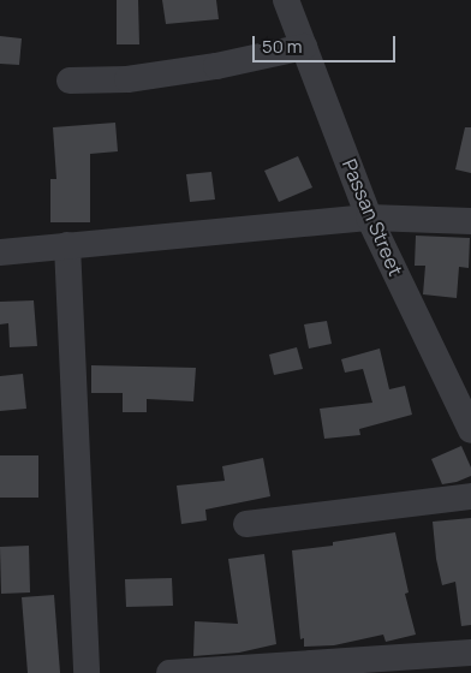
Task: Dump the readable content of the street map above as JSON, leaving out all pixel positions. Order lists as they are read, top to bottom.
{
  "streets": {
    "street": ["Passan Street"]
  },
  "scale_bar": "50 m"
}
